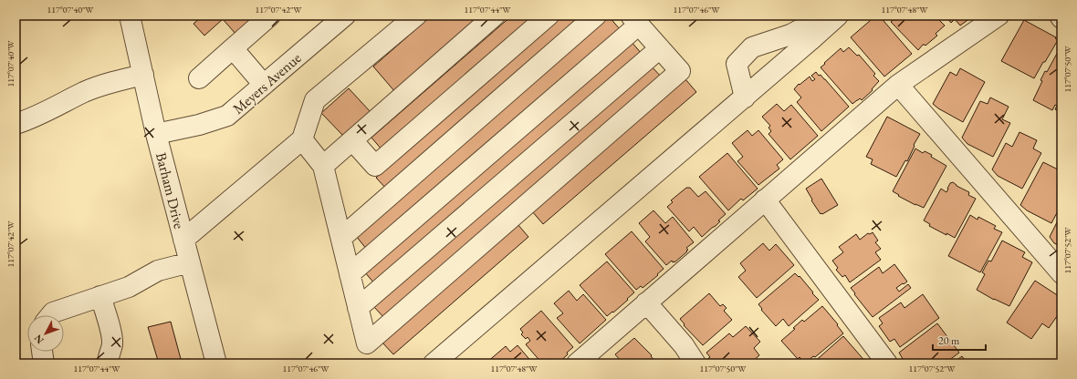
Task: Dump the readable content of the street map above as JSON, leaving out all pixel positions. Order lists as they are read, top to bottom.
{
  "streets": {
    "street": ["Meyers Avenue", "Barham Drive"]
  },
  "crossings": [
    ["Meyers Avenue", "Barham Drive"]
  ],
  "scale_bar": "20 m",
  "north": "bottom left",
  "coordinates": [
    "117°07'40\"W",
    "117°07'42\"W",
    "117°07'44\"W",
    "117°07'46\"W",
    "117°07'48\"W",
    "117°07'50\"W",
    "117°07'52\"W"
  ]
}
